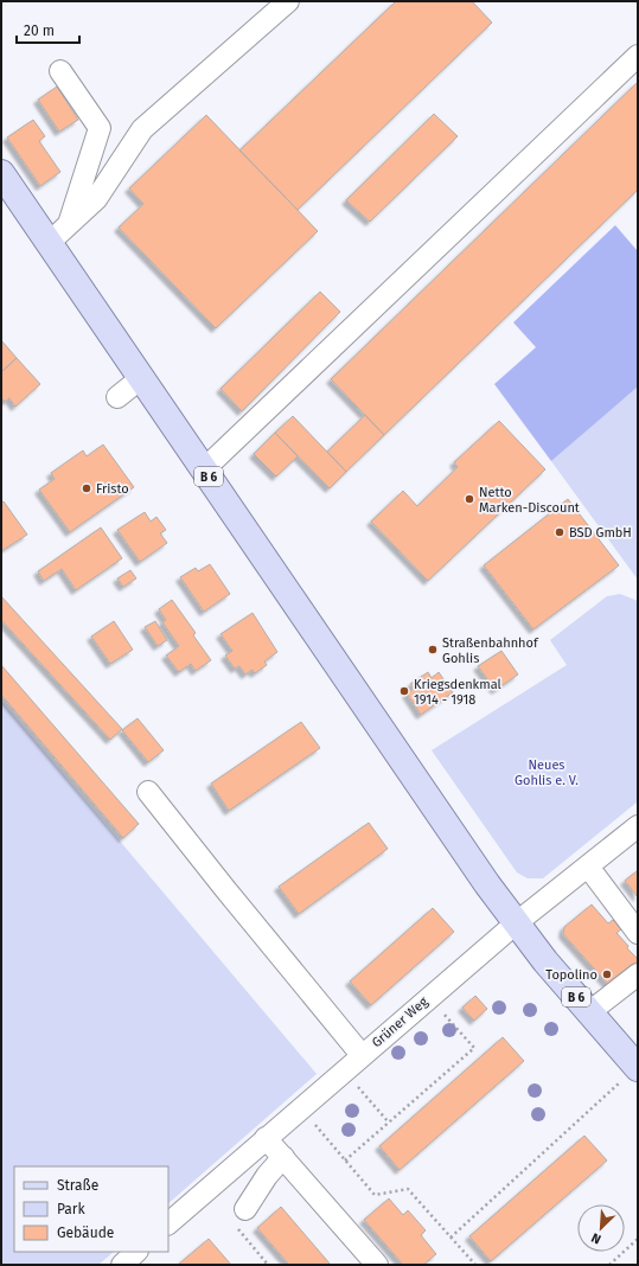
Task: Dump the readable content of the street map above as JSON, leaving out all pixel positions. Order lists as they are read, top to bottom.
{
  "streets": {
    "main road": ["B 6"],
    "street": ["Grüner Weg"]
  },
  "crossings": [
    ["B 6", "Grüner Weg"]
  ],
  "parks": ["Neues Gohlis e. V."],
  "places": [
    "Fristo",
    "Netto Marken-Discount",
    "BSD GmbH",
    "Straßenbahnhof Gohlis",
    "Kriegsdenkmal 1914 - 1918",
    "Topolino"
  ],
  "legend": ["Straße", "Park", "Gebäude"],
  "scale_bar": "20 m",
  "north": "bottom left"
}
